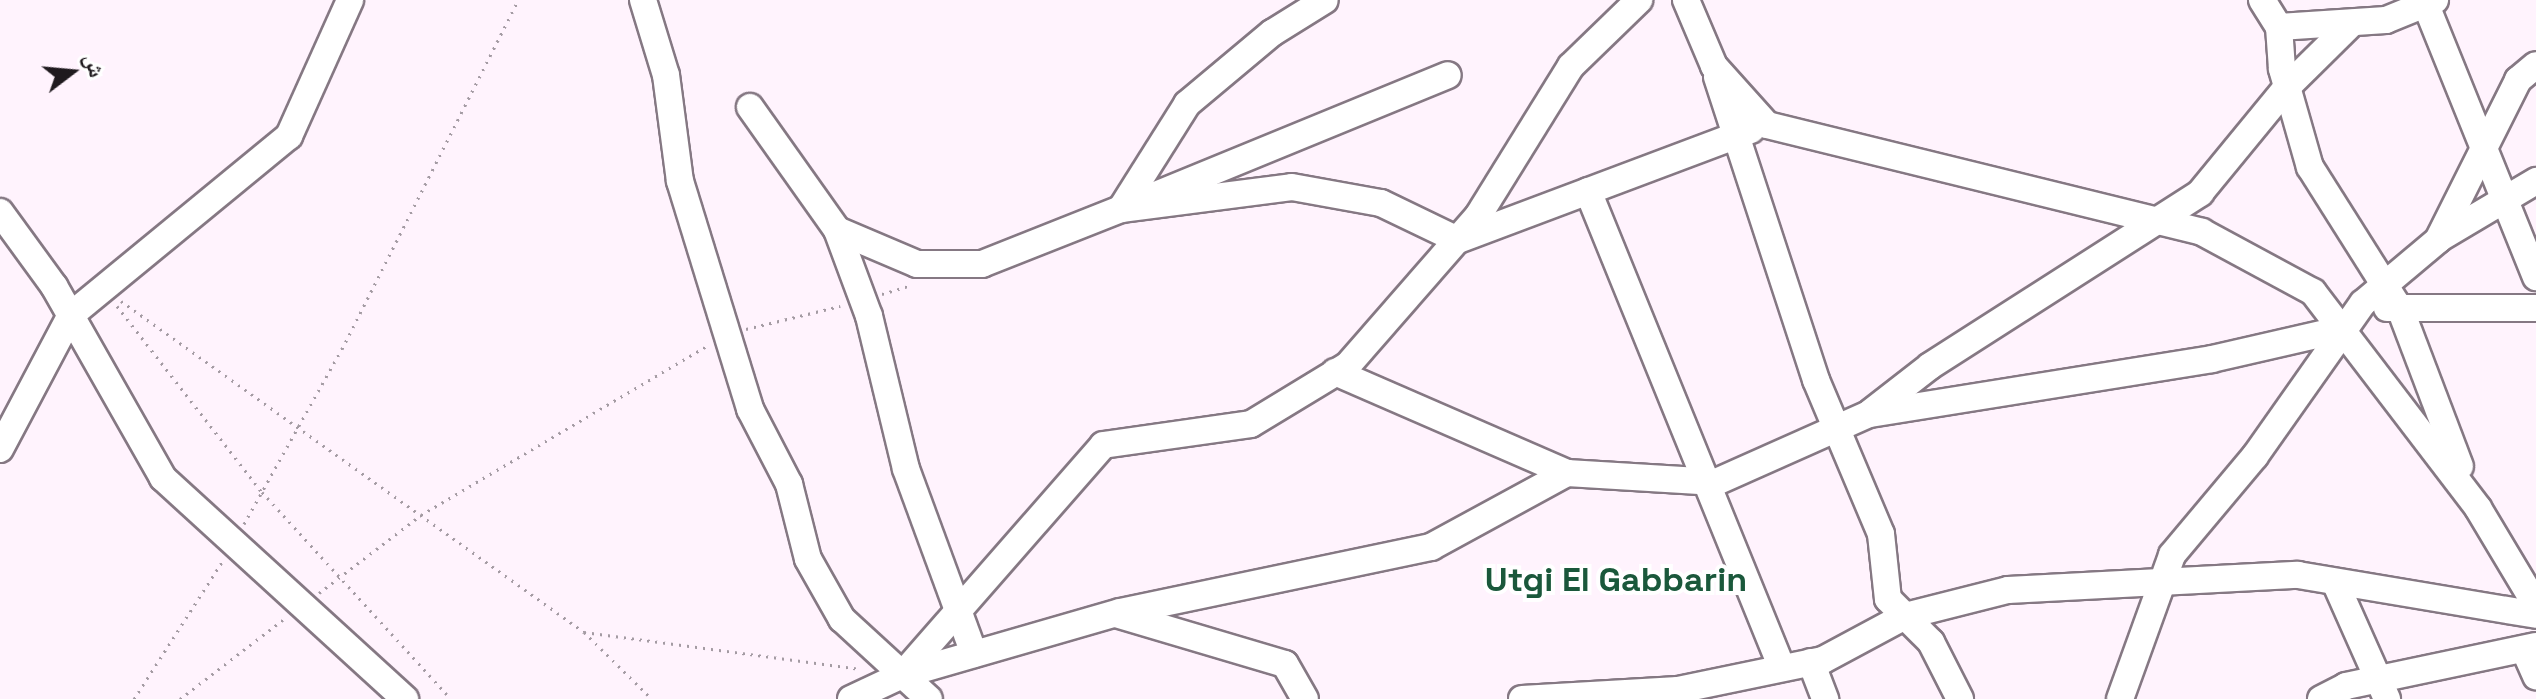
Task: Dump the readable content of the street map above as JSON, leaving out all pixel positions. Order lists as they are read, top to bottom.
{
  "districts": ["Utgi El Gabbarin"],
  "north": "right"
}
